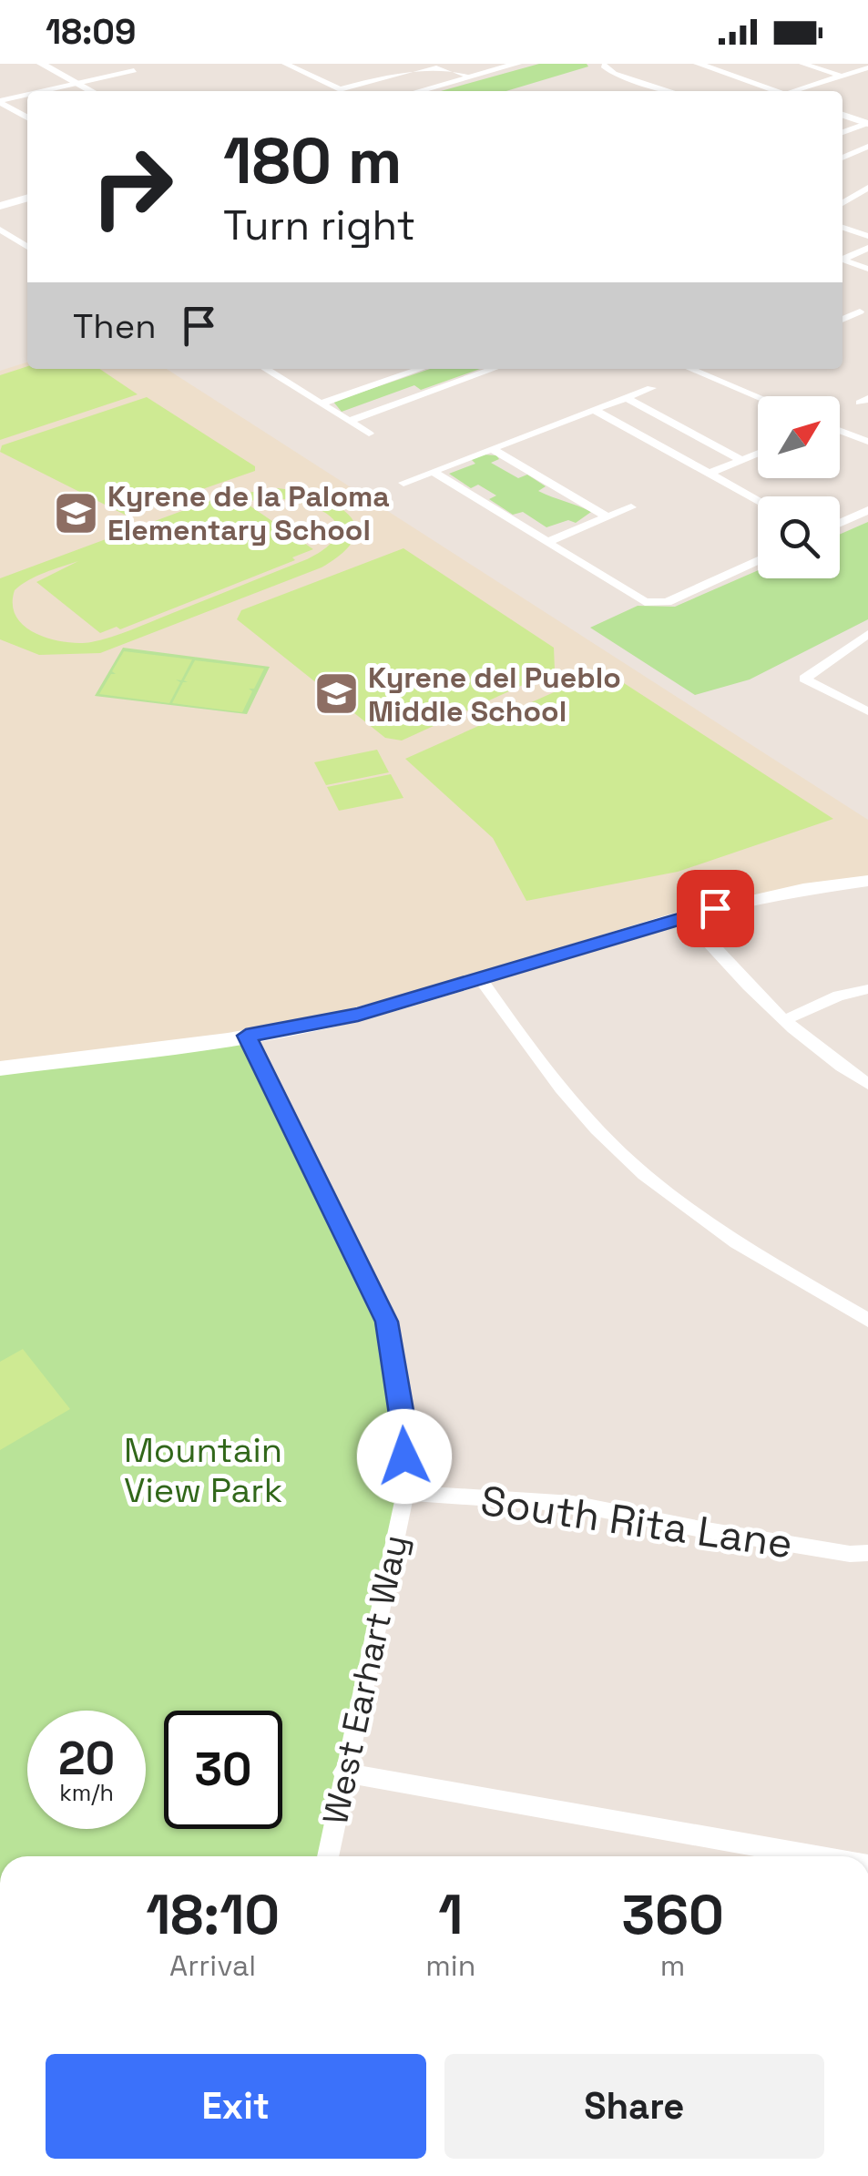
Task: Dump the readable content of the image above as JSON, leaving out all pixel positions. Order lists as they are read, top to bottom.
{
  "streets": {
    "street": ["South Rita Lane", "West Earhart Way"]
  },
  "crossings": [
    ["South Rita Lane", "West Earhart Way"]
  ],
  "parks": ["Mountain View Park"],
  "places": {
    "school or university": ["Kyrene de la Paloma Elementary School", "Kyrene del Pueblo Middle School"]
  },
  "north": "top right",
  "page": {
    "status": "18:09",
    "turn": ["180 m", "Turn right"],
    "then": "Then",
    "speed": "20 km/h",
    "limit": "30",
    "eta": [
      "18:10",
      "Arrival",
      "1",
      "min",
      "360",
      "m"
    ],
    "buttons": ["Exit", "Share"]
  }
}
